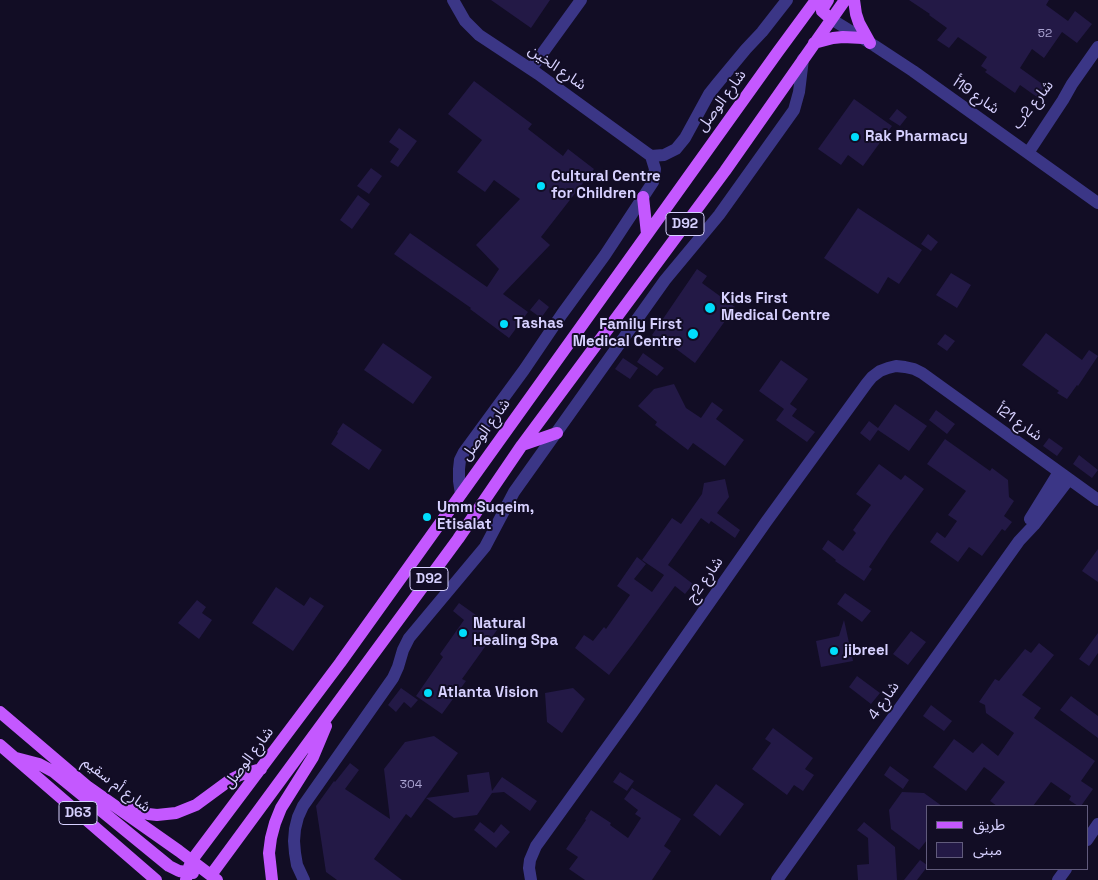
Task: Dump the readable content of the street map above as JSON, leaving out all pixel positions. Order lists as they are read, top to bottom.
{
  "streets": {
    "main road": [
      "شارع الوصل",
      "D92",
      "شارع أم سقيم",
      "D63"
    ],
    "street": [
      "شارع الخين",
      "شارع 19أ",
      "شارع 2ب",
      "شارع 21أ",
      "شارع 2ج",
      "شارع 4"
    ]
  },
  "crossings": [
    ["شارع 19أ", "شارع 2ب"],
    ["شارع 19أ", "D92"],
    ["شارع الوصل", "شارع أم سقيم"],
    ["D92", "شارع أم سقيم"],
    ["شارع 21أ", "شارع 2ج"],
    ["شارع 21أ", "شارع 4"]
  ],
  "places": [
    "Rak Pharmacy",
    "Cultural Centre for Children",
    "Kids First Medical Centre",
    "Tashas",
    "Family First Medical Centre",
    "Umm Suqeim, Etisalat",
    "Natural Healing Spa",
    "jibreel",
    "Atlanta Vision"
  ],
  "house_numbers": ["52", "304"],
  "legend": ["طريق", "مبنى"]
}
